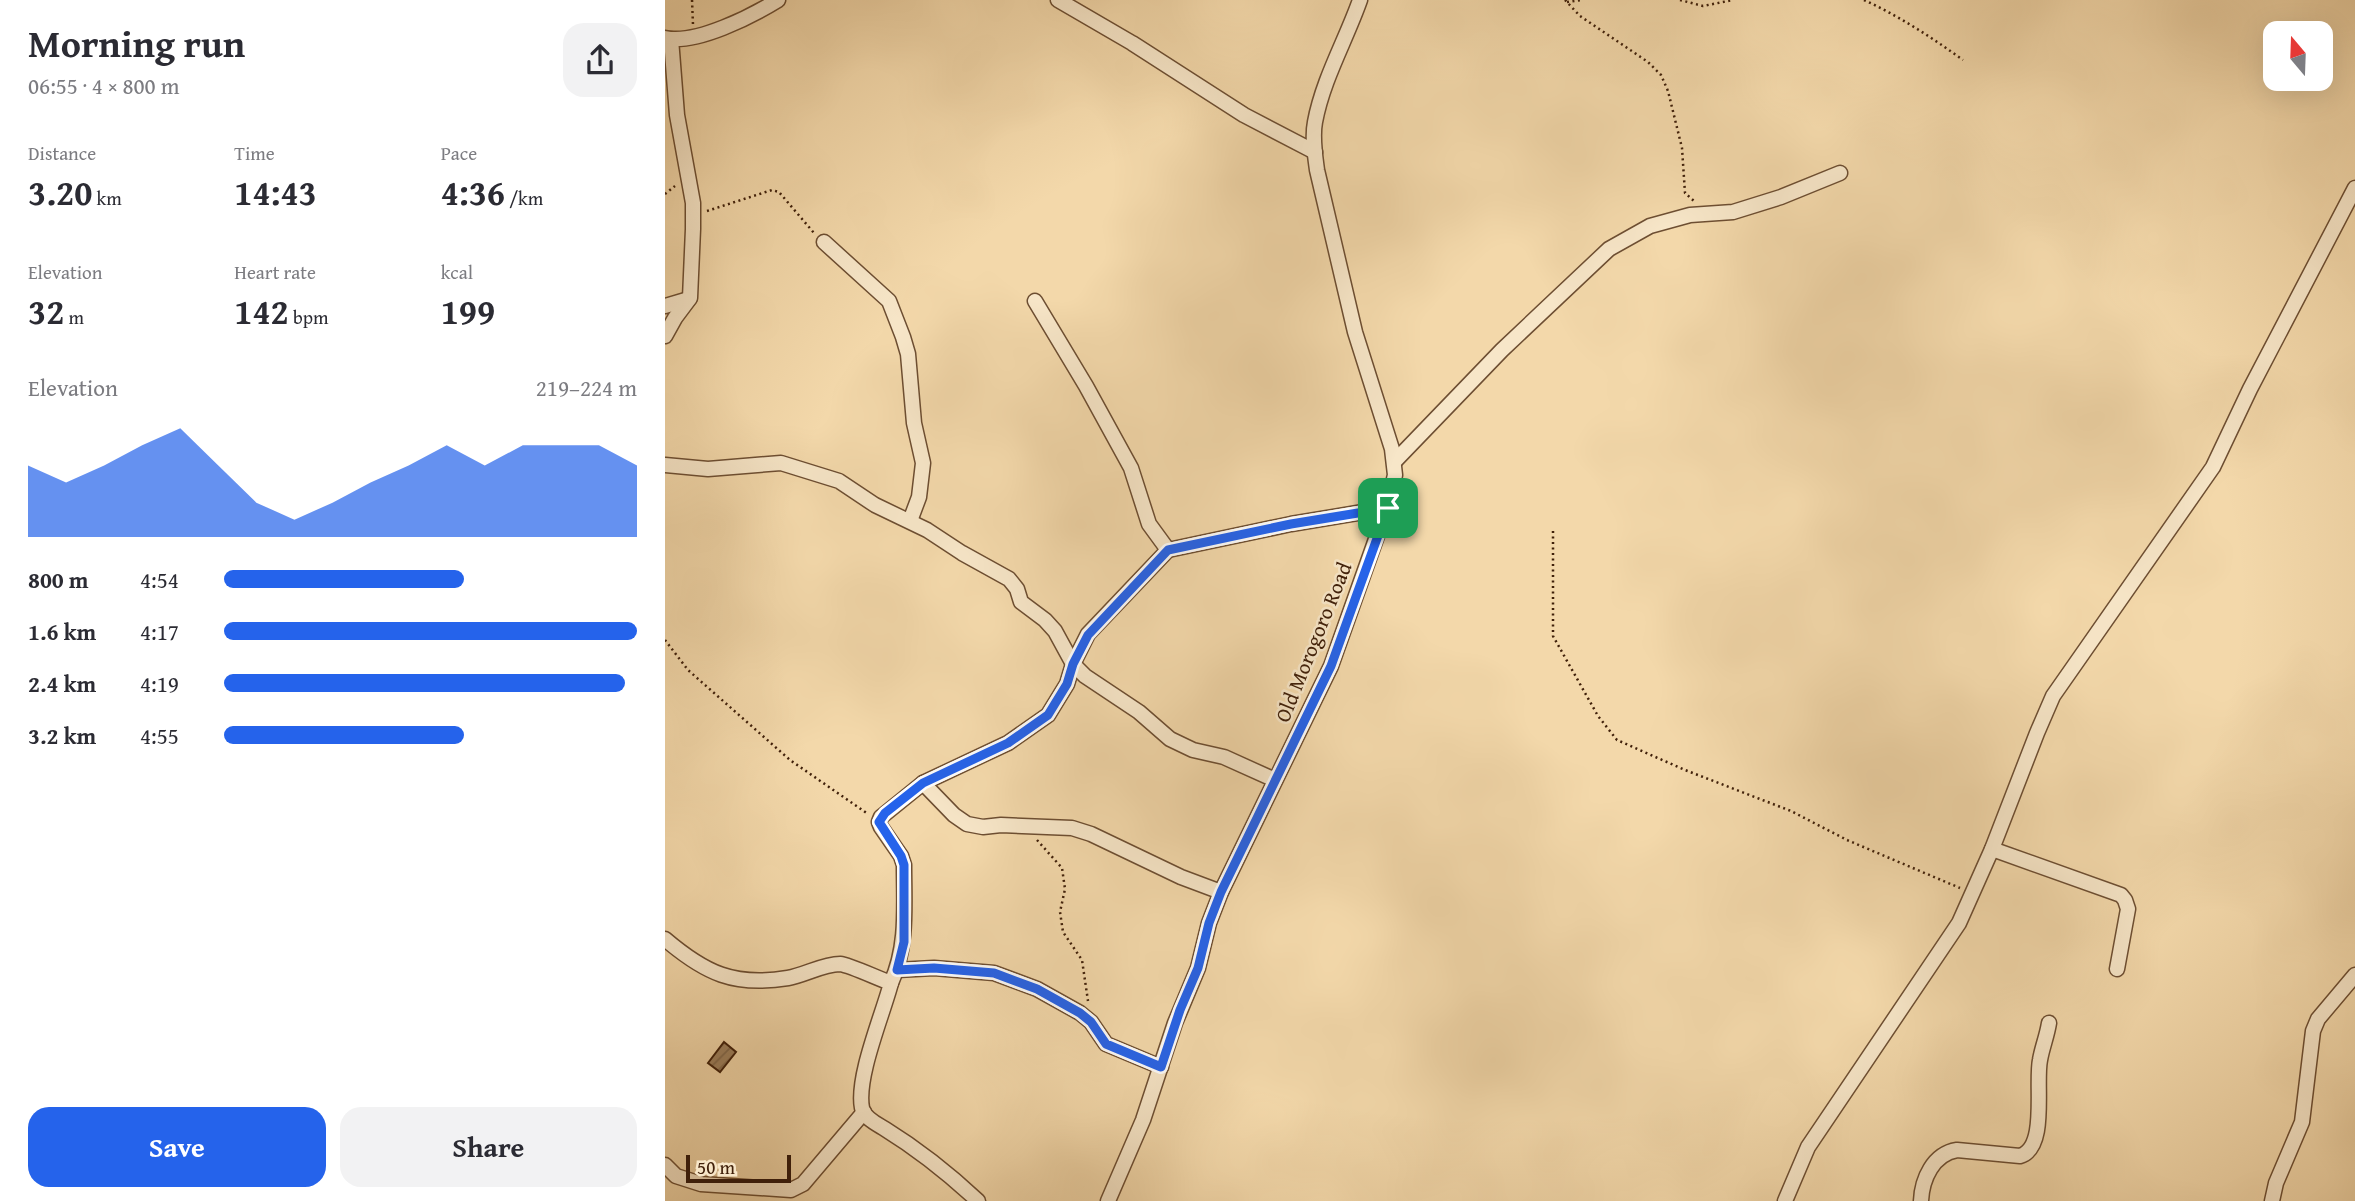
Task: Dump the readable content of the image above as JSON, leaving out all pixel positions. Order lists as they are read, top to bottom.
{
  "streets": {
    "street": ["Old Morogoro Road"]
  },
  "scale_bar": "50 m",
  "north": "top",
  "page": {
    "heading": ["Morning run", "06:55 · 4 × 800 m"],
    "stats": [
      ["Distance", "3.20 km"],
      ["Time", "14:43"],
      ["Pace", "4:36 /km"],
      ["Elevation", "32 m"],
      ["Heart rate", "142 bpm"],
      ["kcal", "199"]
    ],
    "chart": ["Elevation", "219–224 m"],
    "list": [
      {
        "name": "800 m",
        "note": "4:54"
      },
      {
        "name": "1.6 km",
        "note": "4:17"
      },
      {
        "name": "2.4 km",
        "note": "4:19"
      },
      {
        "name": "3.2 km",
        "note": "4:55"
      }
    ],
    "buttons": ["Save", "Share"],
    "scale": "50 m"
  }
}
